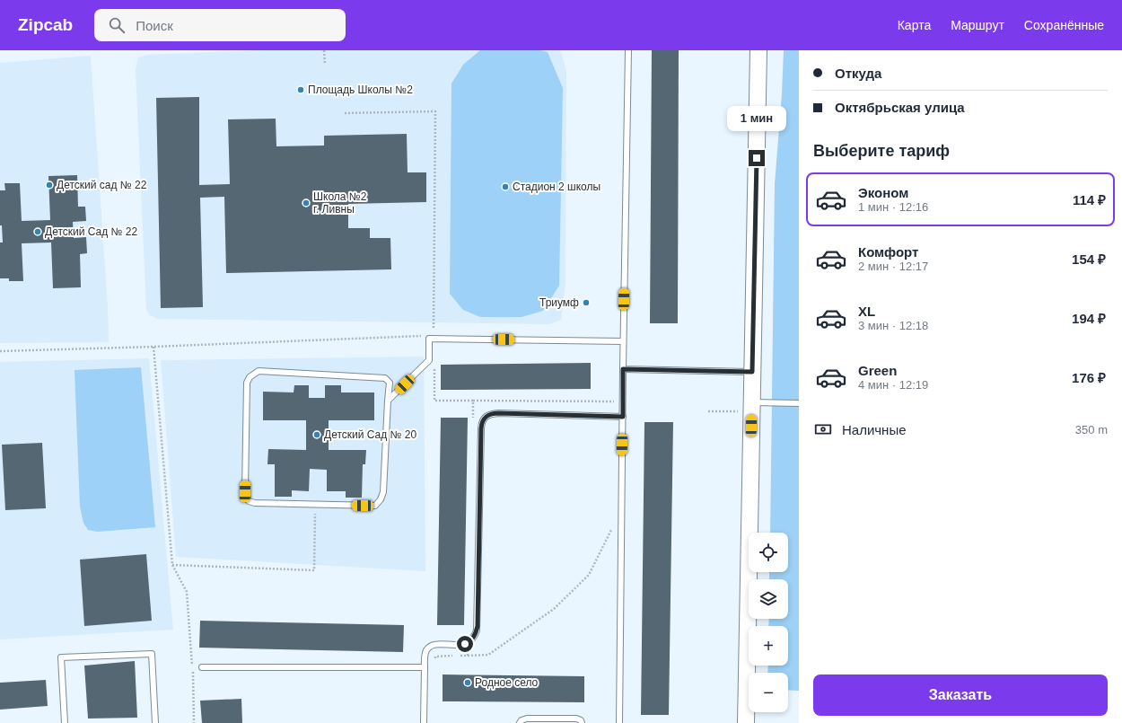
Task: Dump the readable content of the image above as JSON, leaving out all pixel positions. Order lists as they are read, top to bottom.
{
  "places": [
    "Площадь Школы №2",
    "Детский сад № 22",
    "Стадион 2 школы",
    "Школа №2 г. Ливны",
    "Детский Сад № 22",
    "Триумф",
    "Детский Сад № 20",
    "Родное село"
  ],
  "page": {
    "header": "Zipcab",
    "search": "Поиск",
    "nav": ["Карта", "Маршрут", "Сохранённые"],
    "banner": ["Откуда", "Октябрьская улица"],
    "bubble": "1 мин",
    "heading": "Выберите тариф",
    "list": [
      {
        "name": "Эконом",
        "note": "1 мин · 12:16",
        "value": "114 ₽"
      },
      {
        "name": "Комфорт",
        "note": "2 мин · 12:17",
        "value": "154 ₽"
      },
      {
        "name": "XL",
        "note": "3 мин · 12:18",
        "value": "194 ₽"
      },
      {
        "name": "Green",
        "note": "4 мин · 12:19",
        "value": "176 ₽"
      }
    ],
    "pay": ["Наличные", "350 m"],
    "map_buttons": ["+", "−"],
    "buttons": "Заказать"
  }
}
